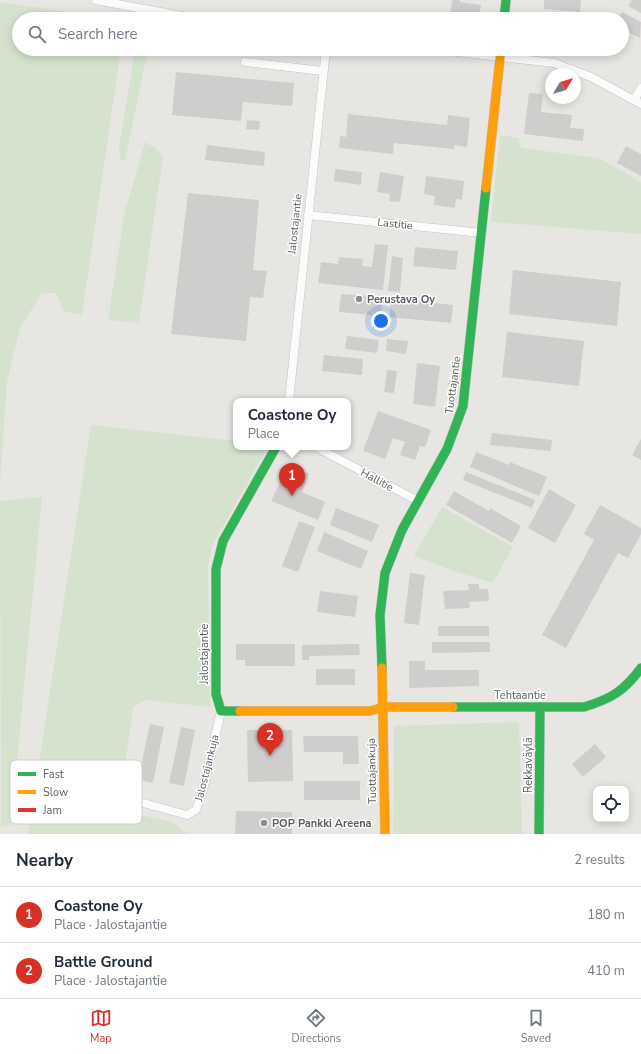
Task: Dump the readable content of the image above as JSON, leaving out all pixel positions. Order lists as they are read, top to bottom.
{
  "streets": {
    "street": [
      "Jalostajantie",
      "Lastitie",
      "Tuottajantie",
      "Hallitie",
      "Tehtaantie",
      "Rekkaväylä",
      "Jalostajankuja",
      "Tuottajankuja"
    ]
  },
  "crossings": [
    ["Jalostajantie", "Lastitie"],
    ["Jalostajantie", "Jalostajankuja"],
    ["Lastitie", "Tuottajantie"],
    ["Tuottajantie", "Hallitie"],
    ["Tuottajantie", "Tehtaantie"],
    ["Tuottajantie", "Tuottajankuja"],
    ["Tehtaantie", "Rekkaväylä"],
    ["Tehtaantie", "Tuottajankuja"]
  ],
  "places": ["Perustava Oy", "POP Pankki Areena"],
  "legend": ["Fast", "Slow", "Jam"],
  "north": "top right",
  "page": {
    "search": "Search here",
    "popup": ["Coastone Oy", "Place"],
    "pins": ["1", "2"],
    "heading": ["Nearby", "2 results"],
    "list": [
      {
        "mark": "1",
        "name": "Coastone Oy",
        "note": "Place · Jalostajantie",
        "value": "180 m"
      },
      {
        "mark": "2",
        "name": "Battle Ground",
        "note": "Place · Jalostajantie",
        "value": "410 m"
      }
    ],
    "nav": ["Map", "Directions", "Saved"]
  }
}
